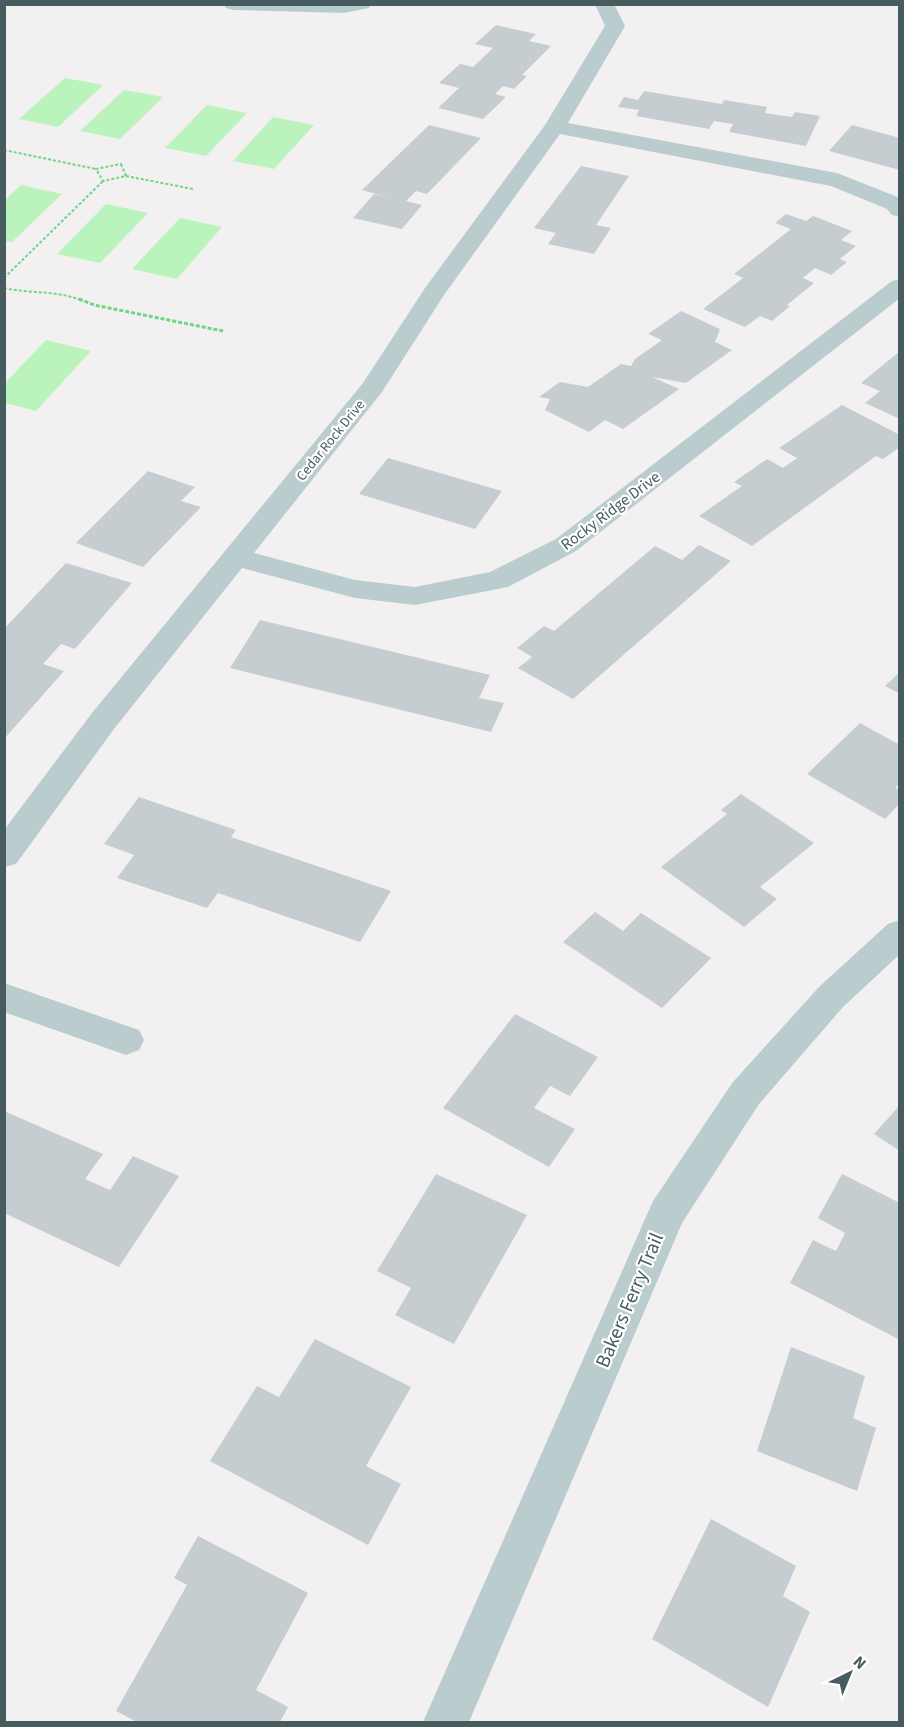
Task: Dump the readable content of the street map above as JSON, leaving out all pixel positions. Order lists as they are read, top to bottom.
{
  "streets": {
    "street": ["Cedar Rock Drive", "Rocky Ridge Drive", "Bakers Ferry Trail"]
  },
  "crossings": [
    ["Cedar Rock Drive", "Rocky Ridge Drive"]
  ],
  "north": "top right"
}
